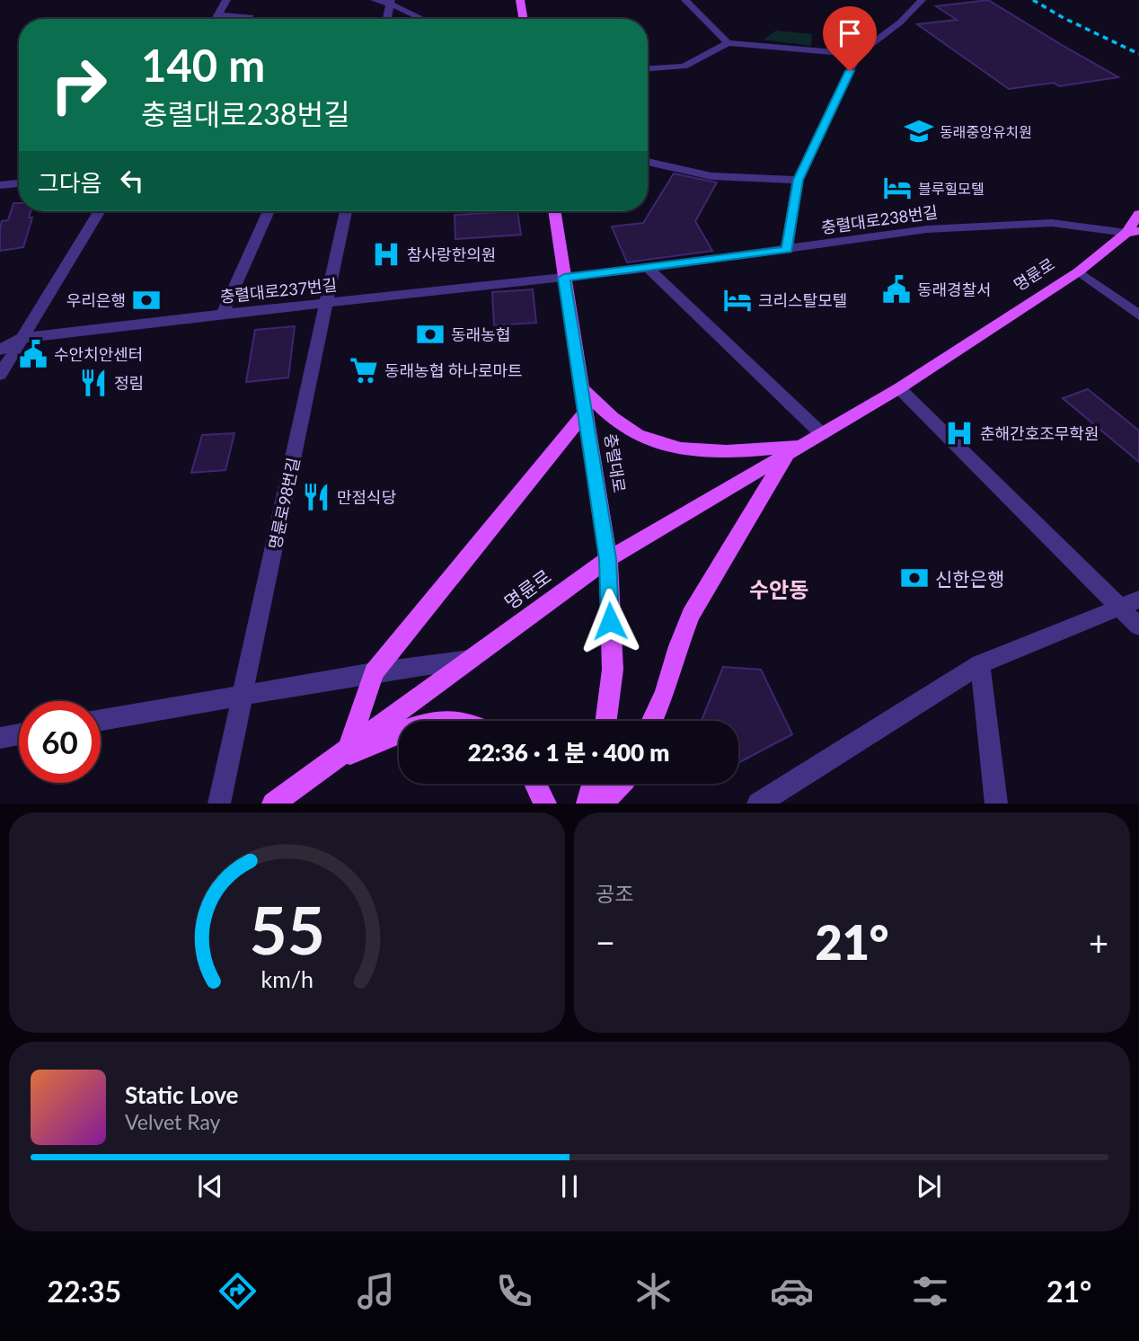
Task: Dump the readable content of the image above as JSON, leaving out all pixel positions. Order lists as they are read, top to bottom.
{
  "streets": {
    "main road": ["명륜로", "충렬대로"],
    "street": ["충렬대로238번길", "충렬대로237번길", "명륜로98번길"]
  },
  "crossings": [
    ["충렬대로238번길", "명륜로"],
    ["충렬대로238번길", "충렬대로237번길"],
    ["충렬대로238번길", "충렬대로"],
    ["명륜로", "충렬대로"],
    ["충렬대로237번길", "충렬대로"],
    ["충렬대로237번길", "명륜로98번길"]
  ],
  "districts": ["수안동"],
  "places": {
    "school or university": ["동래중앙유치원"],
    "hotel": ["블루힐모텔", "크리스탈모텔"],
    "hospital": ["참사랑한의원", "춘해간호조무학원"],
    "public building": ["동래경찰서", "수안치안센터"],
    "bank": ["우리은행", "동래농협", "신한은행"],
    "supermarket": ["동래농협 하나로마트"],
    "restaurant": ["정림", "만점식당"]
  },
  "page": {
    "turn": ["140 m", "충렬대로238번길"],
    "then": "그다음",
    "limit": "60",
    "trip": "22:36 · 1 분 · 400 m",
    "tile": "공조",
    "heat": ["−", "21°", "+"],
    "song": ["Static Love", "Velvet Ray"],
    "tabs": ["22:35", "21°"],
    "gauge": ["55", "km/h"]
  }
}
